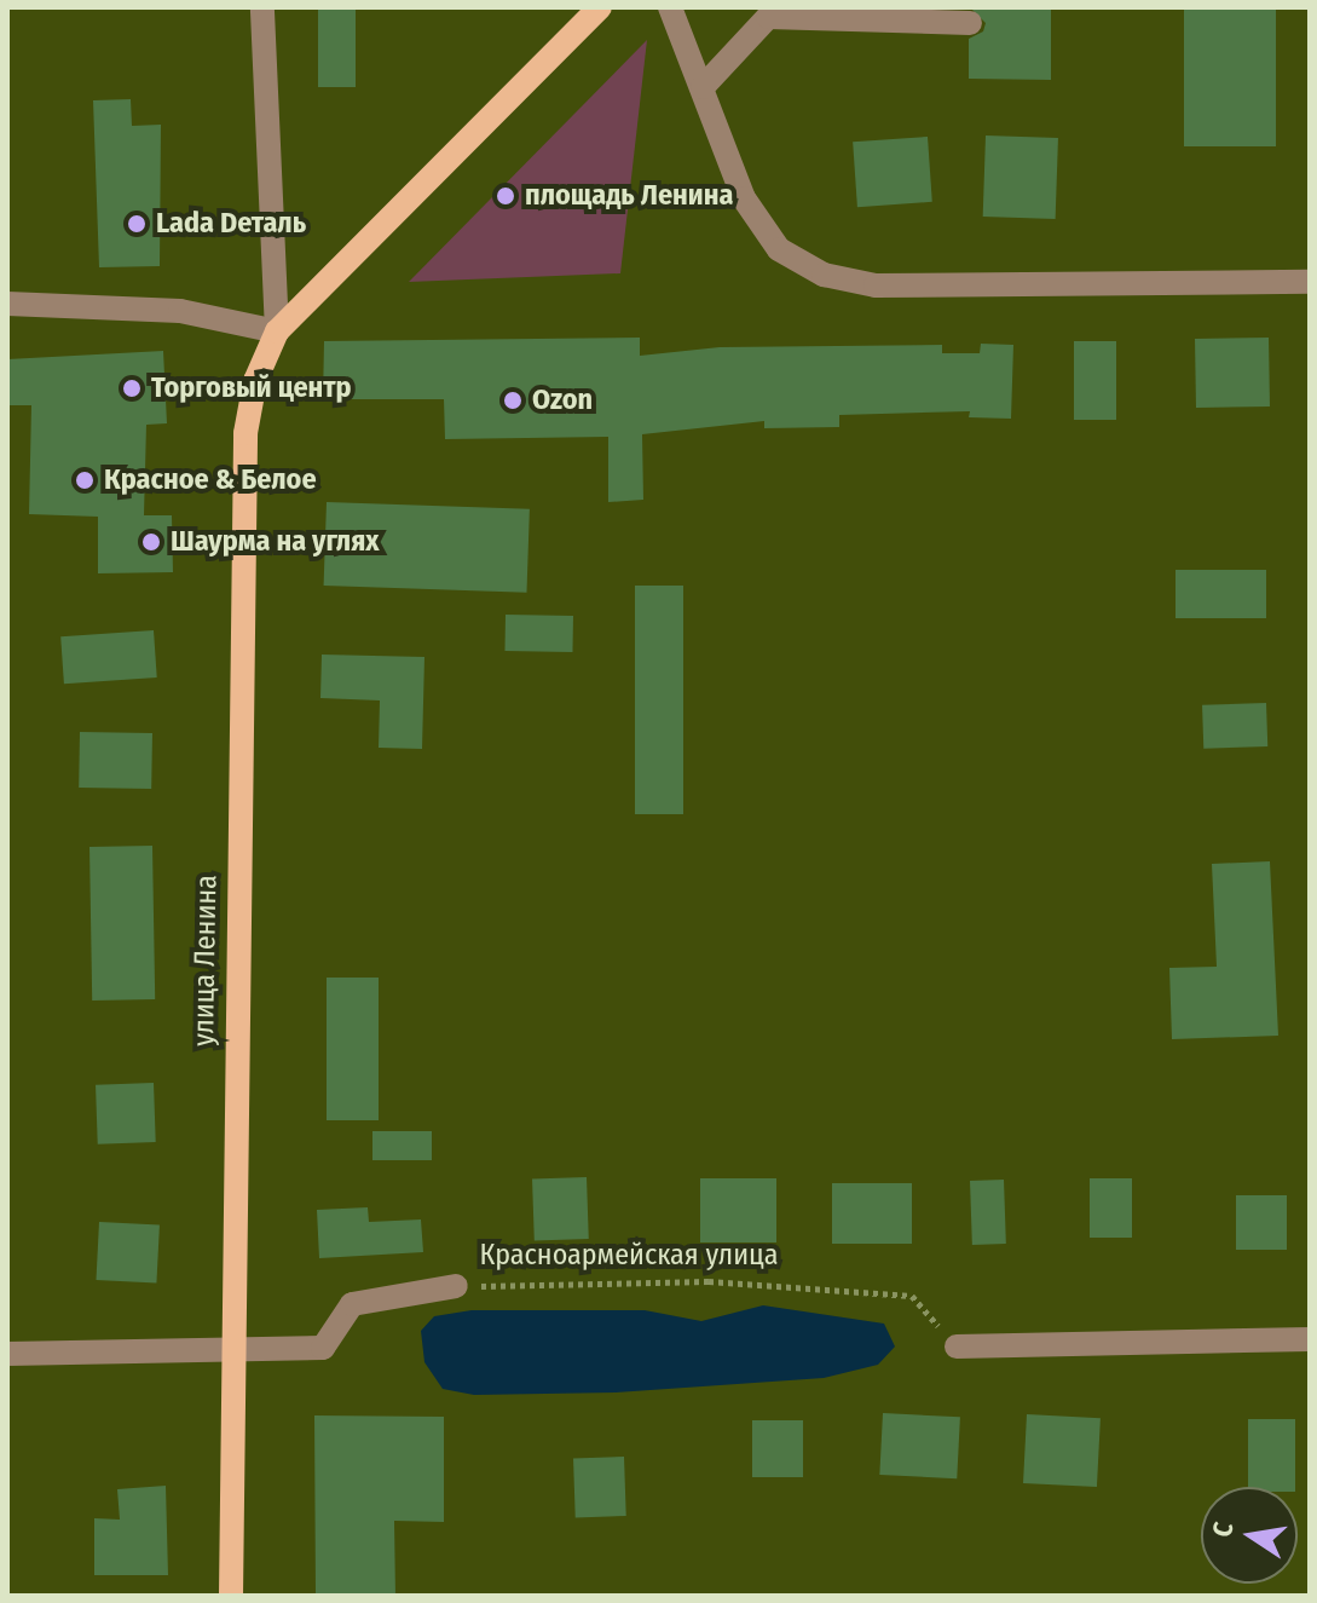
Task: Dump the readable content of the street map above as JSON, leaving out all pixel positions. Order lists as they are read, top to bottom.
{
  "streets": {
    "main road": ["улица Ленина"],
    "street": ["Красноармейская улица"]
  },
  "crossings": [
    ["улица Ленина", "Красноармейская улица"]
  ],
  "places": [
    "площадь Ленина",
    "Lada Dеталь",
    "Торговый центр",
    "Ozon",
    "Красное & Белое",
    "Шаурма на углях"
  ],
  "north": "left"
}
